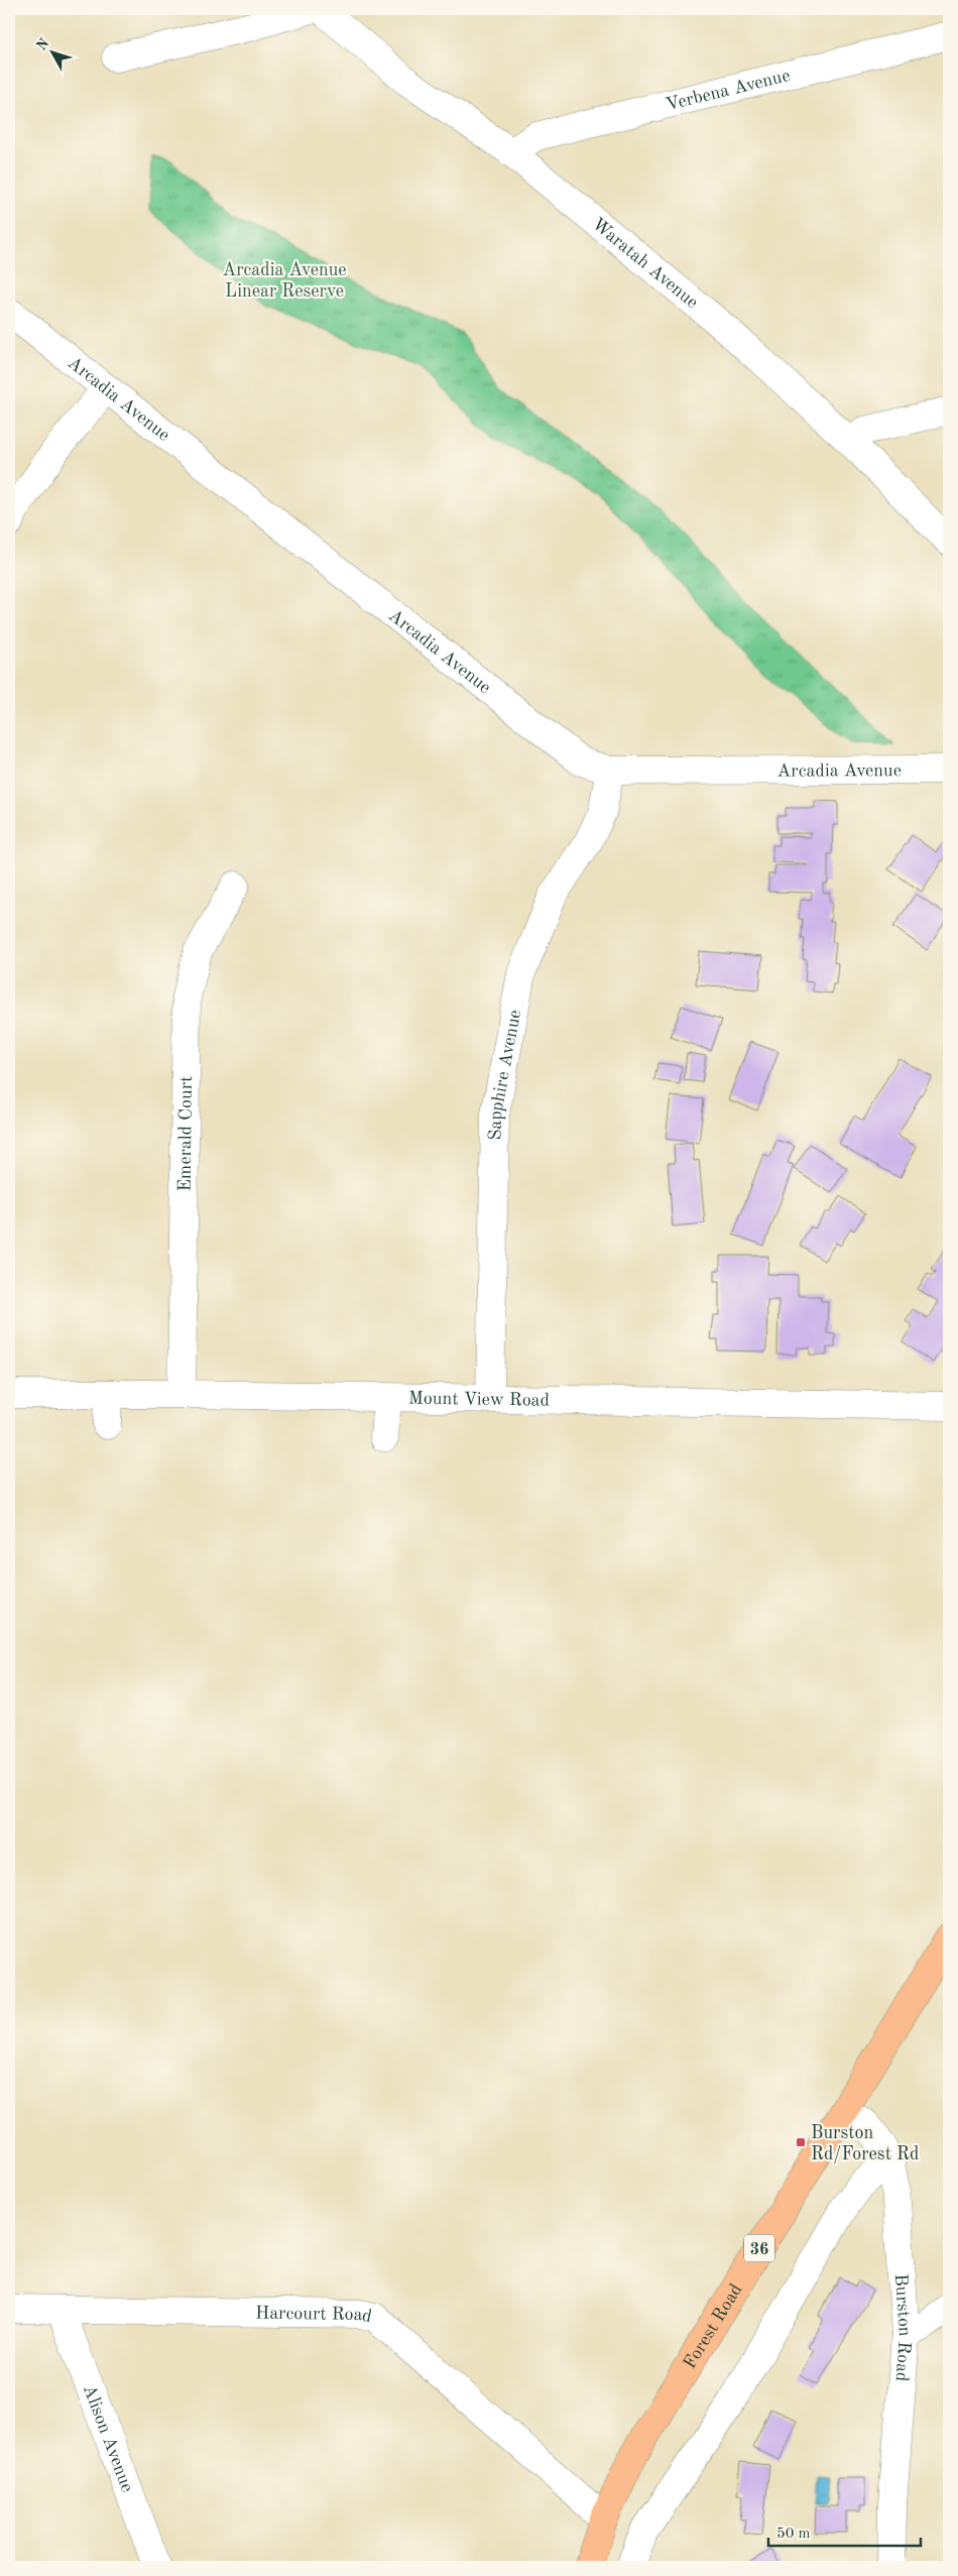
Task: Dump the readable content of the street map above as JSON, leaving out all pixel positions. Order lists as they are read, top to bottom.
{
  "streets": {
    "main road": ["36", "Forest Road"],
    "street": [
      "Verbena Avenue",
      "Waratah Avenue",
      "Arcadia Avenue",
      "Sapphire Avenue",
      "Emerald Court",
      "Mount View Road",
      "Harcourt Road",
      "Burston Road",
      "Alison Avenue"
    ]
  },
  "crossings": [
    ["Verbena Avenue", "Waratah Avenue"],
    ["Arcadia Avenue", "Sapphire Avenue"],
    ["Sapphire Avenue", "Mount View Road"],
    ["Emerald Court", "Mount View Road"],
    ["Harcourt Road", "Forest Road"],
    ["Harcourt Road", "Alison Avenue"],
    ["Forest Road", "Burston Road"]
  ],
  "parks": ["Arcadia Avenue Linear Reserve"],
  "places": {
    "transit": ["Burston Rd/Forest Rd"]
  },
  "scale_bar": "50 m",
  "north": "top left"
}
